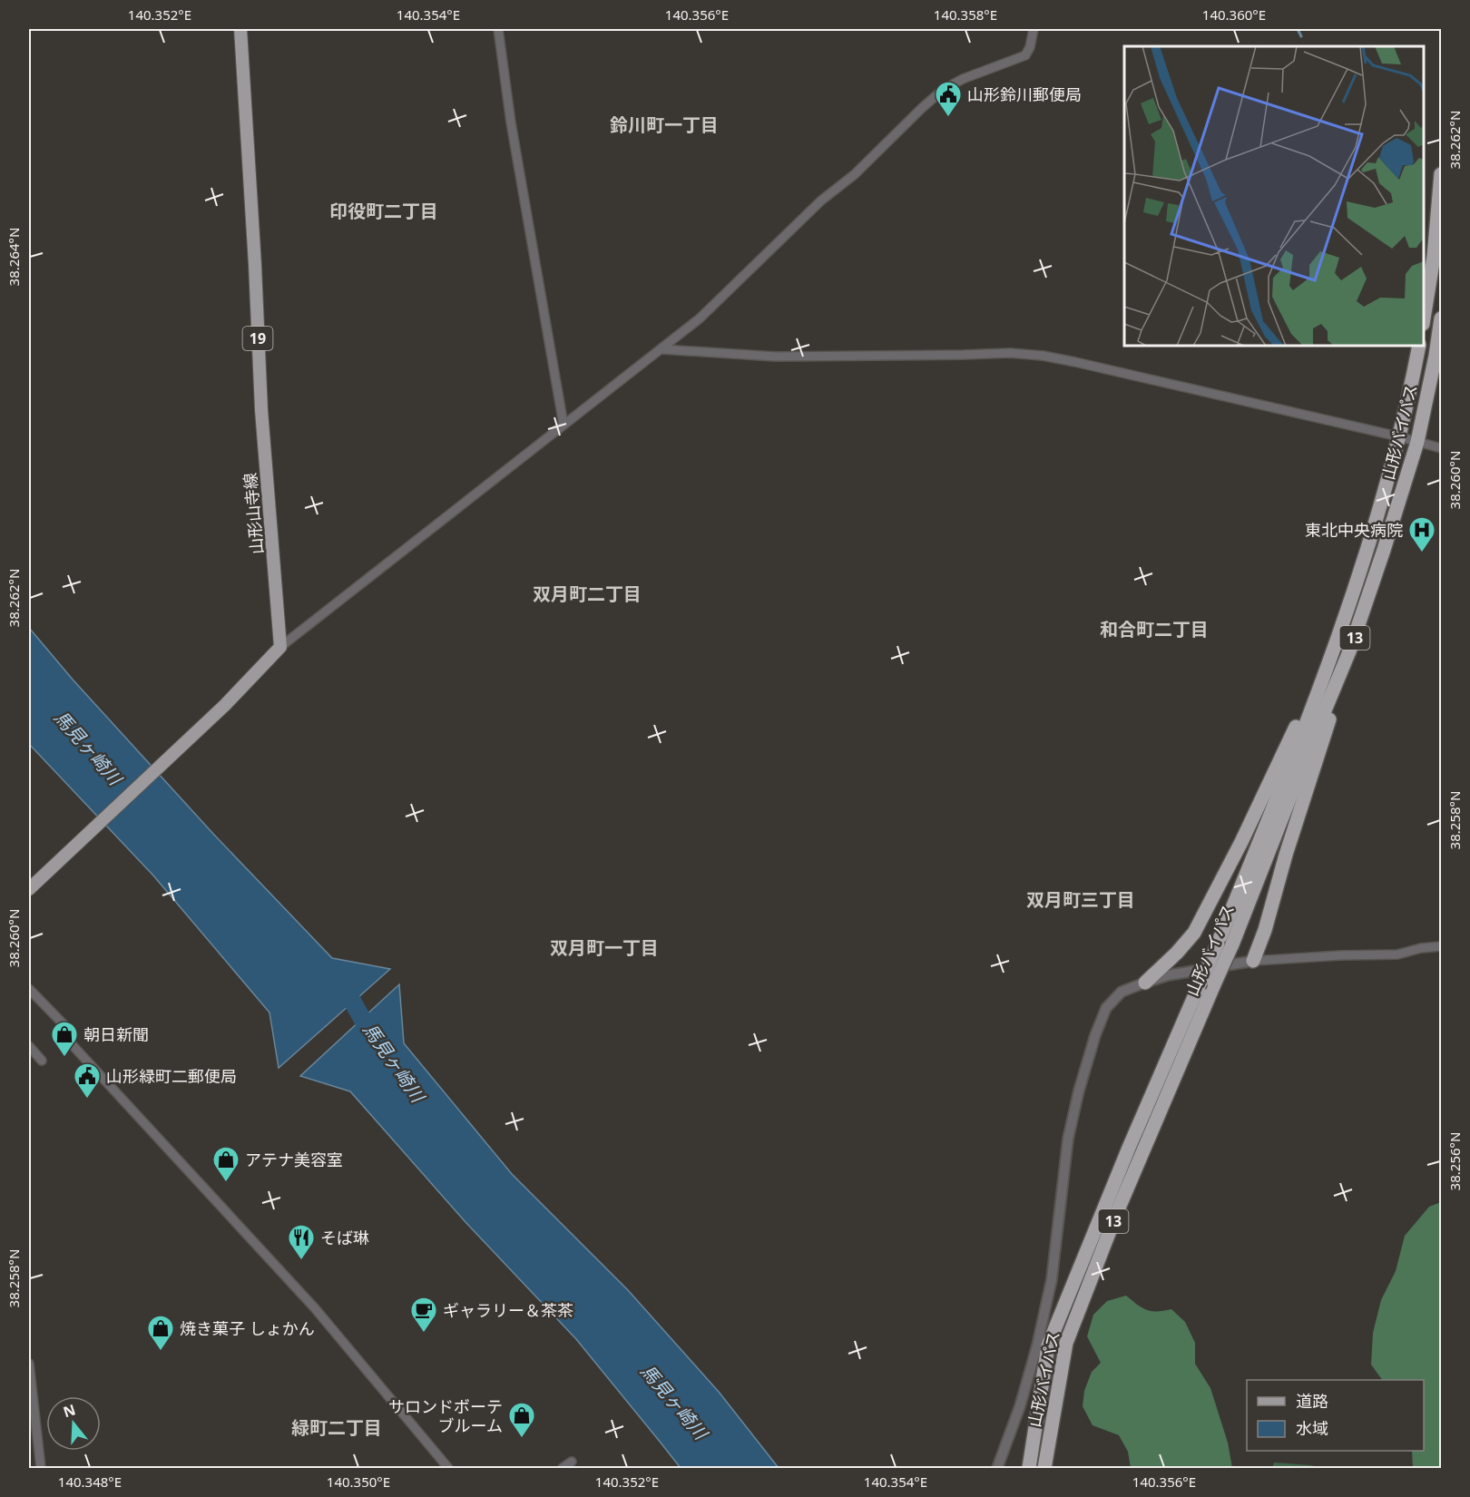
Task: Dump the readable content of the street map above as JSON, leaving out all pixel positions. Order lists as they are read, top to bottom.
{
  "streets": {
    "highway": ["山形バイパス", "13"],
    "main road": ["19", "山形山寺線"]
  },
  "districts": [
    "鈴川町一丁目",
    "印役町二丁目",
    "双月町二丁目",
    "和合町二丁目",
    "双月町三丁目",
    "双月町一丁目",
    "緑町二丁目"
  ],
  "water": ["馬見ヶ崎川"],
  "places": {
    "public building": ["山形鈴川郵便局", "山形緑町二郵便局"],
    "hospital": ["東北中央病院"],
    "shop": [
      "朝日新聞",
      "アテナ美容室",
      "焼き菓子 しょかん",
      "サロンドボーテ ブルーム"
    ],
    "restaurant": ["そば琳"],
    "cafe": ["ギャラリー＆茶茶"]
  },
  "legend": ["道路", "水域"],
  "north": "top",
  "coordinates": [
    "140.352°E",
    "140.354°E",
    "140.356°E",
    "140.358°E",
    "140.360°E",
    "38.262°N",
    "38.264°N",
    "38.260°N",
    "38.258°N",
    "38.256°N",
    "140.348°E",
    "140.350°E"
  ]
}
